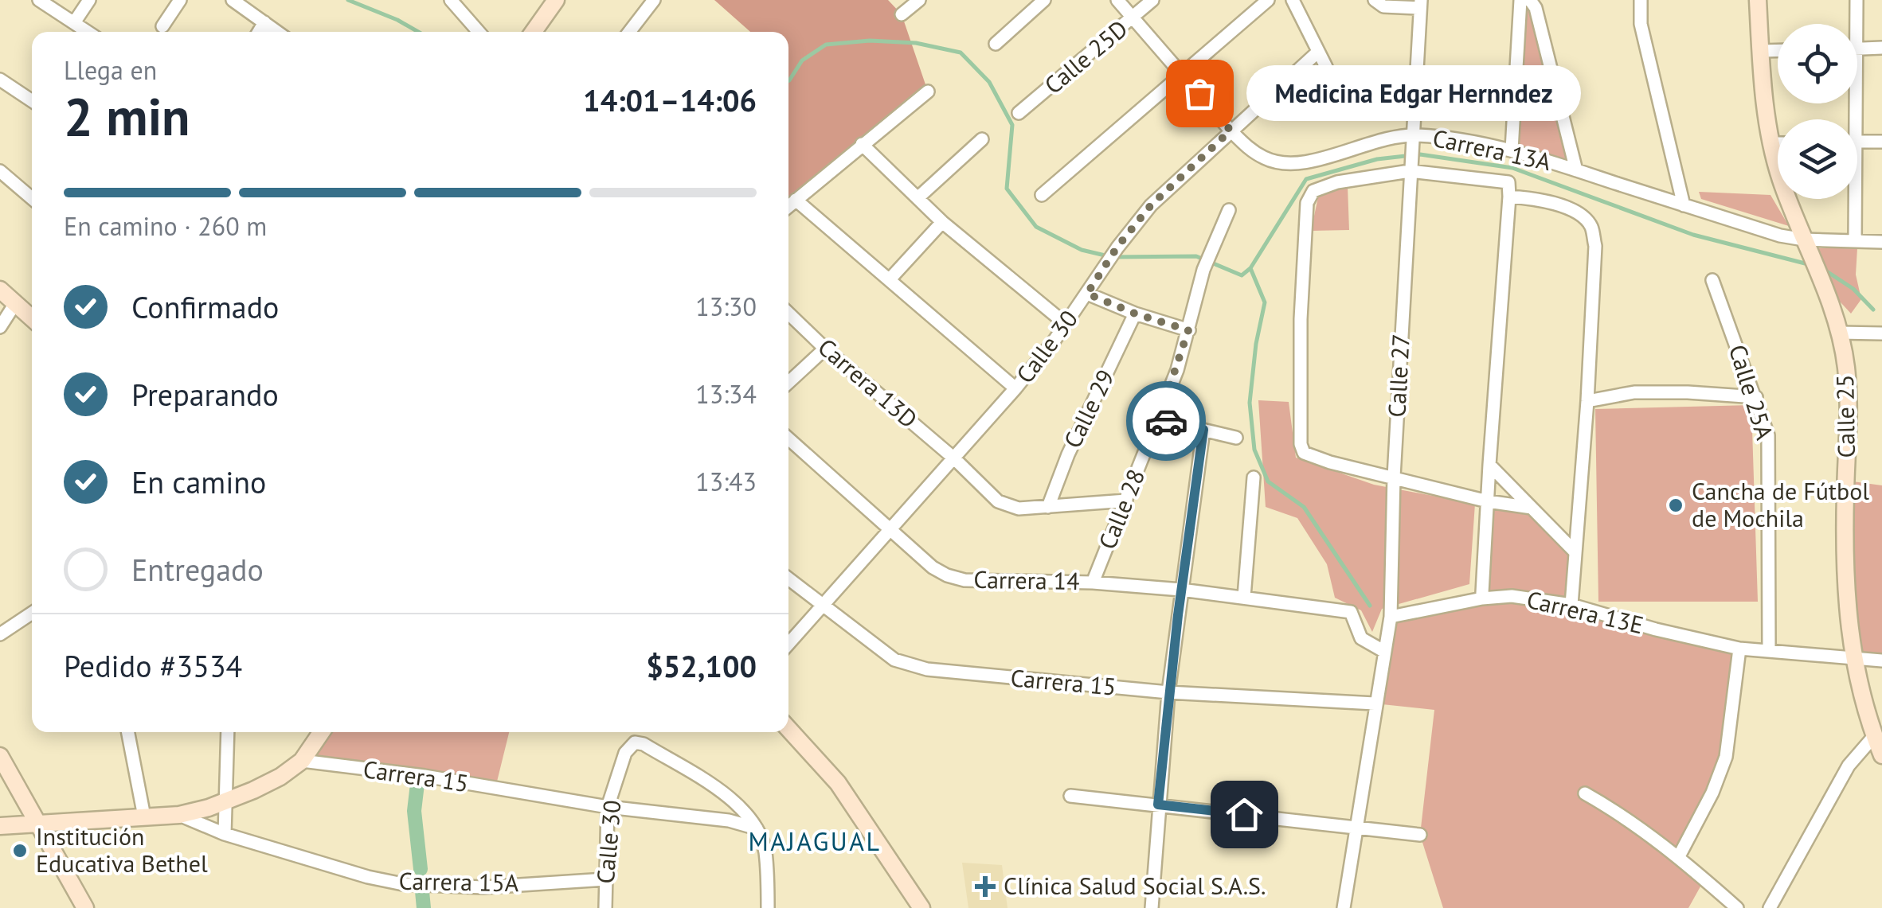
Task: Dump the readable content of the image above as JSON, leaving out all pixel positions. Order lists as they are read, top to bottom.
{
  "streets": {
    "street": [
      "Calle 25D",
      "Carrera 13A",
      "Calle 30",
      "Calle 27",
      "Carrera 13D",
      "Calle 25A",
      "Calle 29",
      "Calle 25",
      "Calle 28",
      "Carrera 14",
      "Carrera 13E",
      "Carrera 15",
      "Carrera 15A"
    ]
  },
  "crossings": [
    ["Calle 25D", "Carrera 13A"],
    ["Carrera 13A", "Calle 30"],
    ["Carrera 13A", "Calle 27"],
    ["Carrera 13A", "Calle 25"],
    ["Calle 30", "Carrera 13D"],
    ["Calle 30", "Carrera 14"],
    ["Calle 30", "Carrera 15"],
    ["Calle 30", "Carrera 15A"],
    ["Calle 27", "Carrera 13E"],
    ["Carrera 13D", "Calle 29"],
    ["Carrera 13D", "Calle 28"],
    ["Calle 25A", "Carrera 13E"],
    ["Calle 25", "Carrera 13E"],
    ["Calle 28", "Carrera 14"]
  ],
  "districts": ["MAJAGUAL"],
  "places": {
    "other": ["Medicina Edgar Hernndez", "Cancha de Fútbol de Mochila", "Institución Educativa Bethel"],
    "health": ["Clínica Salud Social S.A.S."]
  },
  "page": {
    "heading": ["2 min", "Llega en", "14:01–14:06"],
    "panel": ["Pedido #3534", "$52,100"],
    "bubble": "Medicina Edgar Hernndez",
    "bar": "En camino · 260 m",
    "list": [
      ["Confirmado", "13:30"],
      ["Preparando", "13:34"],
      ["En camino", "13:43"],
      "Entregado"
    ]
  }
}
